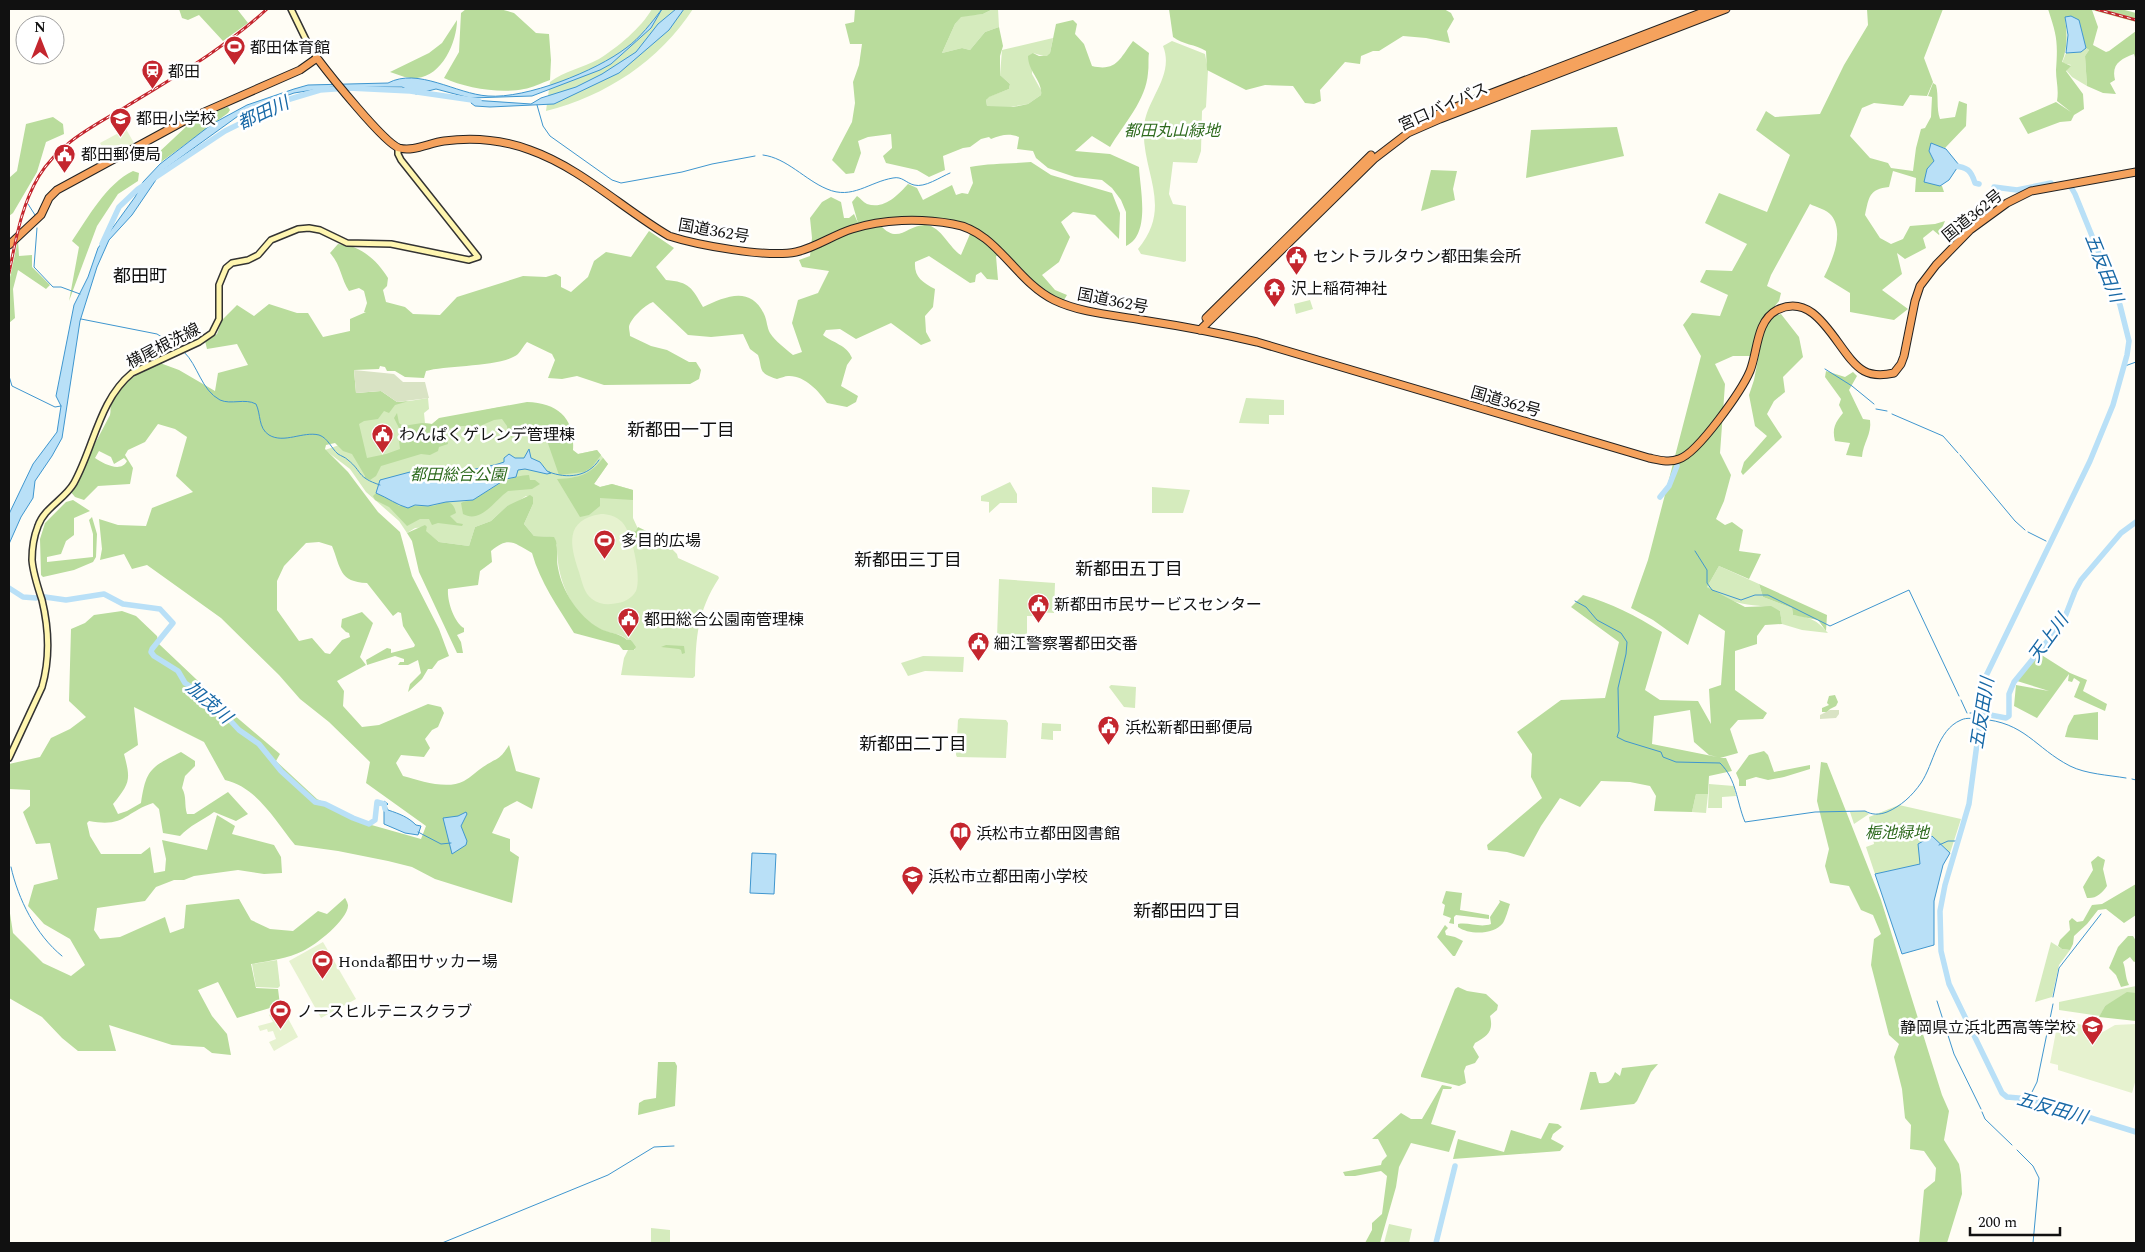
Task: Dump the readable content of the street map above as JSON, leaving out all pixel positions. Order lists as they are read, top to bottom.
{
  "streets": {
    "highway": ["宮口バイパス", "国道362号"],
    "main road": ["横尾根洗線"]
  },
  "crossings": [
    ["宮口バイパス", "国道362号"],
    ["国道362号", "横尾根洗線"]
  ],
  "districts": [
    "都田町",
    "新都田一丁目",
    "新都田三丁目",
    "新都田五丁目",
    "新都田二丁目",
    "新都田四丁目"
  ],
  "water": [
    "都田川",
    "五反田川",
    "天上川",
    "加茂川"
  ],
  "parks": ["都田丸山緑地", "都田総合公園", "梔池緑地"],
  "places": {
    "sports": [
      "都田体育館",
      "多目的広場",
      "Honda都田サッカー場",
      "ノースヒルテニスクラブ"
    ],
    "station": ["都田"],
    "school or university": ["都田小学校", "浜松市立都田南小学校", "静岡県立浜北西高等学校"],
    "public building": [
      "都田郵便局",
      "セントラルタウン都田集会所",
      "わんぱくゲレンデ管理棟",
      "新都田市民サービスセンター",
      "都田総合公園南管理棟",
      "細江警察署都田交番",
      "浜松新都田郵便局"
    ],
    "temple": ["沢上稲荷神社"],
    "library": ["浜松市立都田図書館"]
  },
  "scale_bar": "200 m",
  "north": "top"
}
